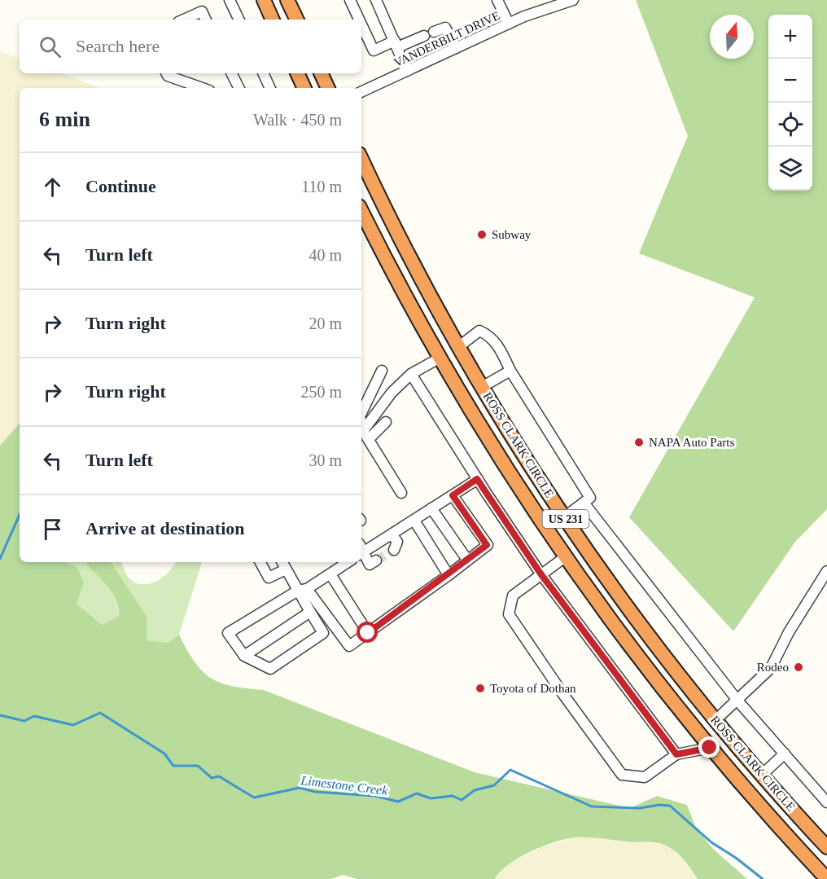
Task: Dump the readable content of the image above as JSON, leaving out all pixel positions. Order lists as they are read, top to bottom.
{
  "streets": {
    "highway": ["ROSS CLARK CIRCLE", "US 231"],
    "street": ["VANDERBILT DRIVE"]
  },
  "water": ["Limestone Creek"],
  "places": [
    "Subway",
    "NAPA Auto Parts",
    "Rodeo",
    "Toyota of Dothan"
  ],
  "north": "top",
  "page": {
    "map_buttons": ["+", "−"],
    "search": "Search here",
    "heading": ["6 min", "Walk · 450 m"],
    "list": [
      ["Continue", "110 m"],
      ["Turn left", "40 m"],
      ["Turn right", "20 m"],
      ["Turn right", "250 m"],
      ["Turn left", "30 m"],
      "Arrive at destination"
    ]
  }
}
